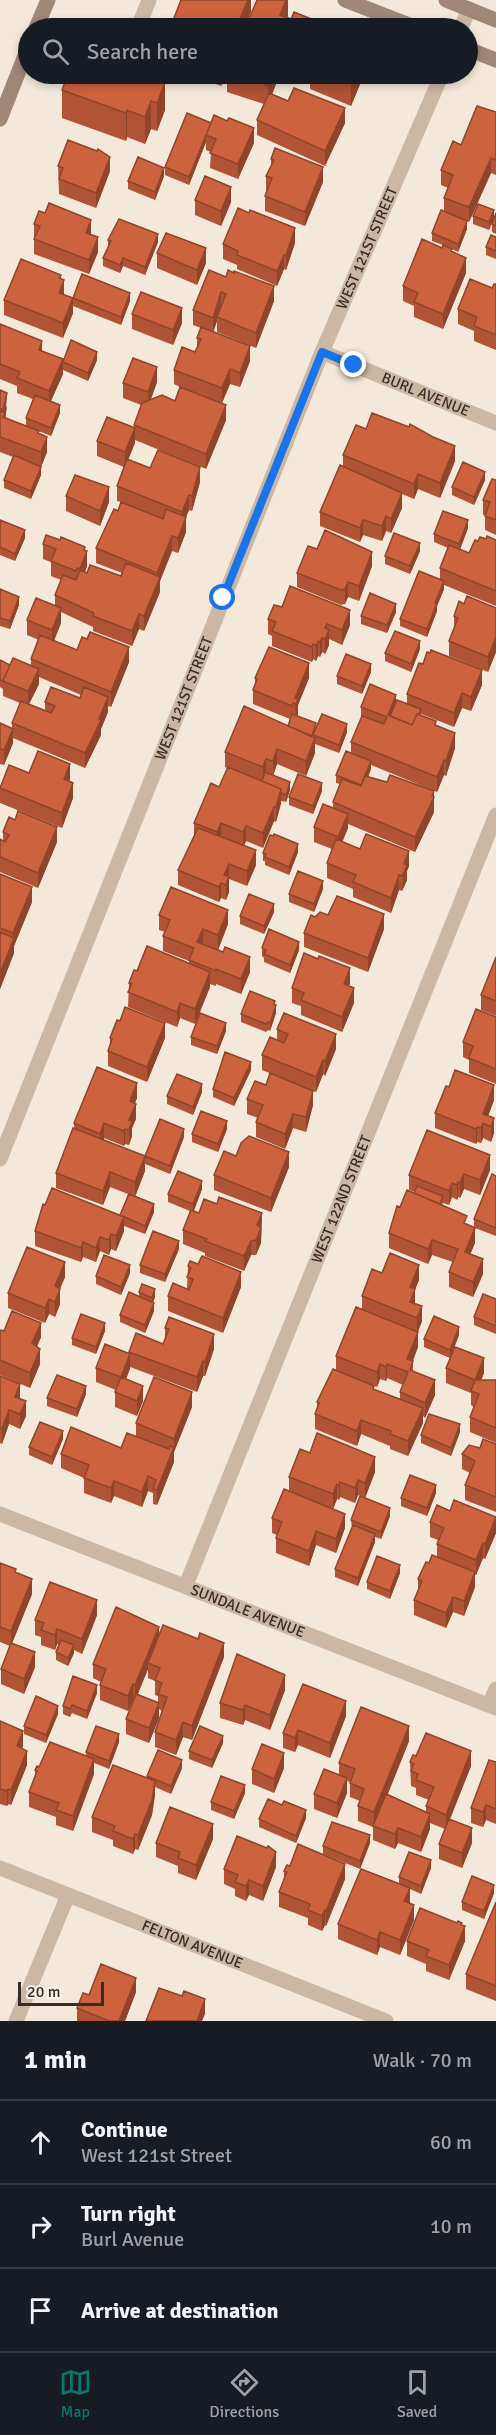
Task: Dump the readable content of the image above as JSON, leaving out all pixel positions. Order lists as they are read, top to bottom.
{
  "streets": {
    "street": [
      "WEST 121ST STREET",
      "BURL AVENUE",
      "WEST 122ND STREET",
      "SUNDALE AVENUE",
      "FELTON AVENUE"
    ]
  },
  "crossings": [
    ["WEST 121ST STREET", "BURL AVENUE"],
    ["WEST 122ND STREET", "SUNDALE AVENUE"]
  ],
  "scale_bar": "20 m",
  "page": {
    "search": "Search here",
    "scale": "20 m",
    "heading": ["1 min", "Walk · 70 m"],
    "list": [
      ["Continue", "West 121st Street", "60 m"],
      ["Turn right", "Burl Avenue", "10 m"],
      "Arrive at destination"
    ],
    "nav": ["Map", "Directions", "Saved"]
  }
}
